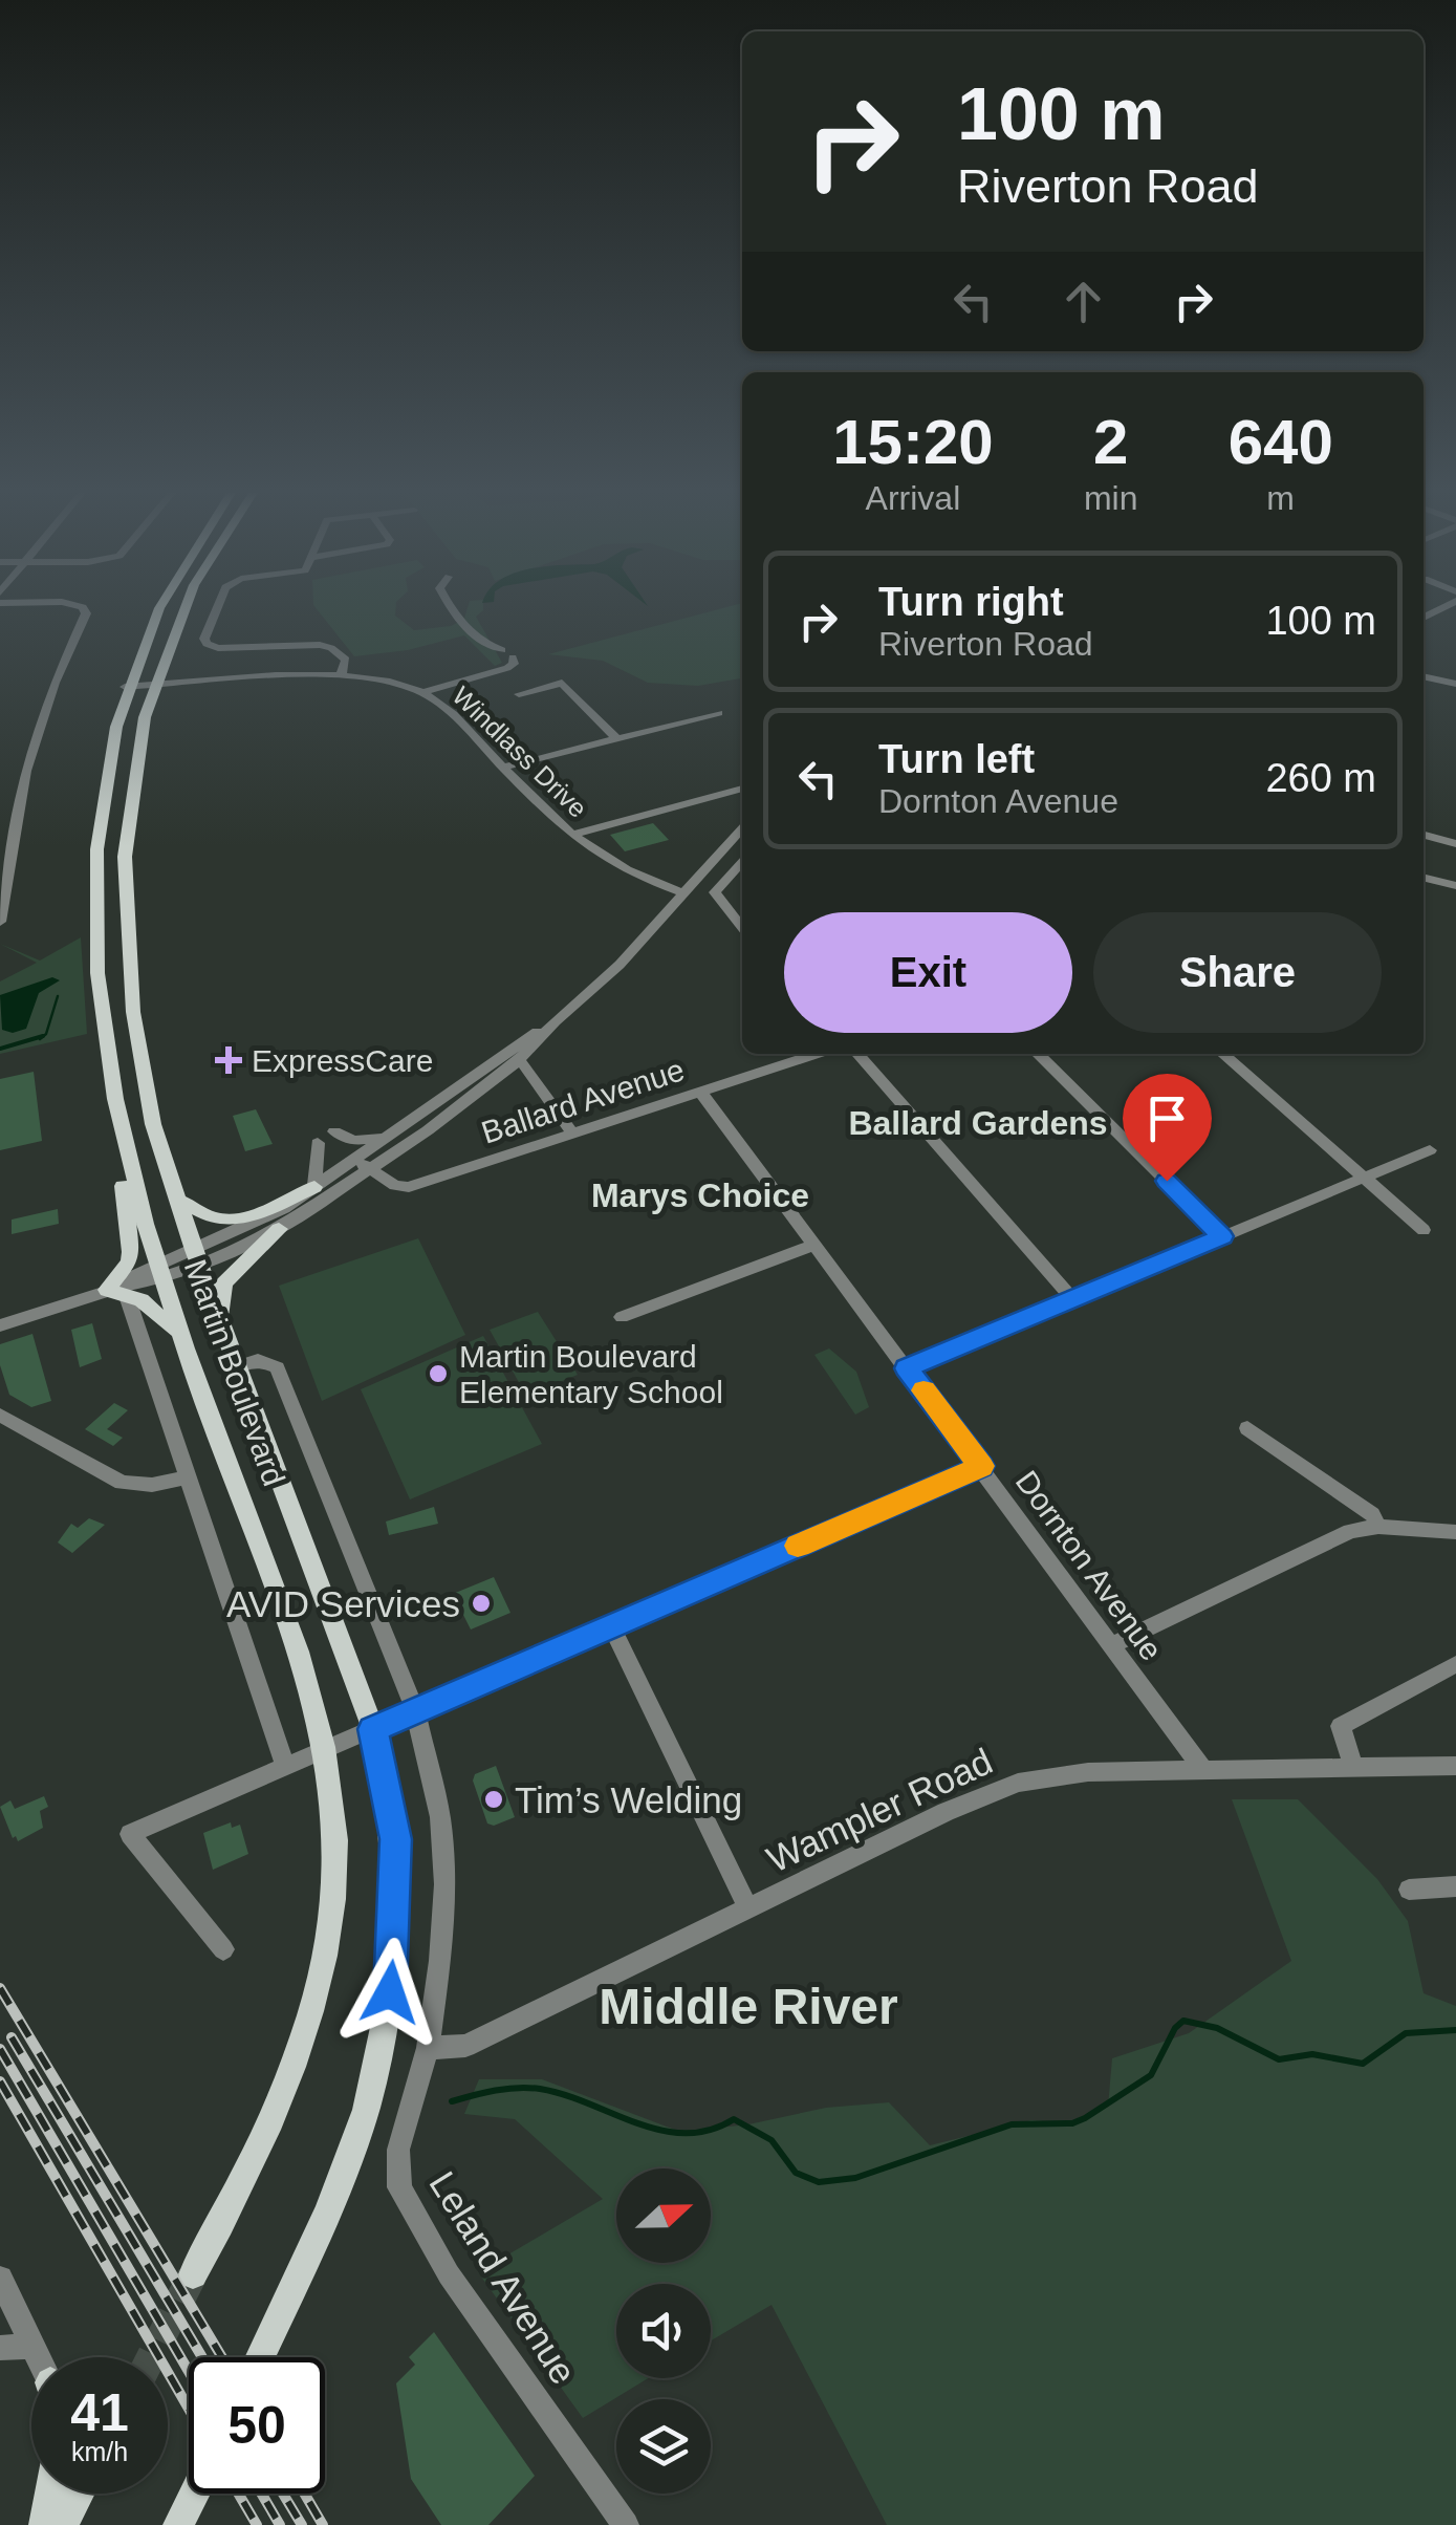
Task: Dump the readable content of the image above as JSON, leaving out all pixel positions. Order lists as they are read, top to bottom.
{
  "streets": {
    "main road": ["Martin Boulevard"],
    "street": [
      "Windlass Drive",
      "Ballard Avenue",
      "Dornton Avenue",
      "Wampler Road",
      "Leland Avenue"
    ]
  },
  "crossings": [
    ["Windlass Drive", "Martin Boulevard"],
    ["Ballard Avenue", "Dornton Avenue"],
    ["Martin Boulevard", "Wampler Road"],
    ["Martin Boulevard", "Leland Avenue"],
    ["Dornton Avenue", "Wampler Road"],
    ["Wampler Road", "Leland Avenue"]
  ],
  "districts": ["Ballard Gardens", "Marys Choice", "Middle River"],
  "places": {
    "health": ["ExpressCare"],
    "other": ["Martin Boulevard Elementary School", "AVID Services", "Tim’s Welding"]
  },
  "north": "right",
  "page": {
    "turn": ["100 m", "Riverton Road"],
    "eta": [
      "15:20",
      "Arrival",
      "2",
      "min",
      "640",
      "m"
    ],
    "list": [
      {
        "name": "Turn right",
        "note": "Riverton Road",
        "value": "100 m"
      },
      {
        "name": "Turn left",
        "note": "Dornton Avenue",
        "value": "260 m"
      }
    ],
    "buttons": ["Exit", "Share"],
    "speed": "41 km/h",
    "limit": "50"
  }
}
